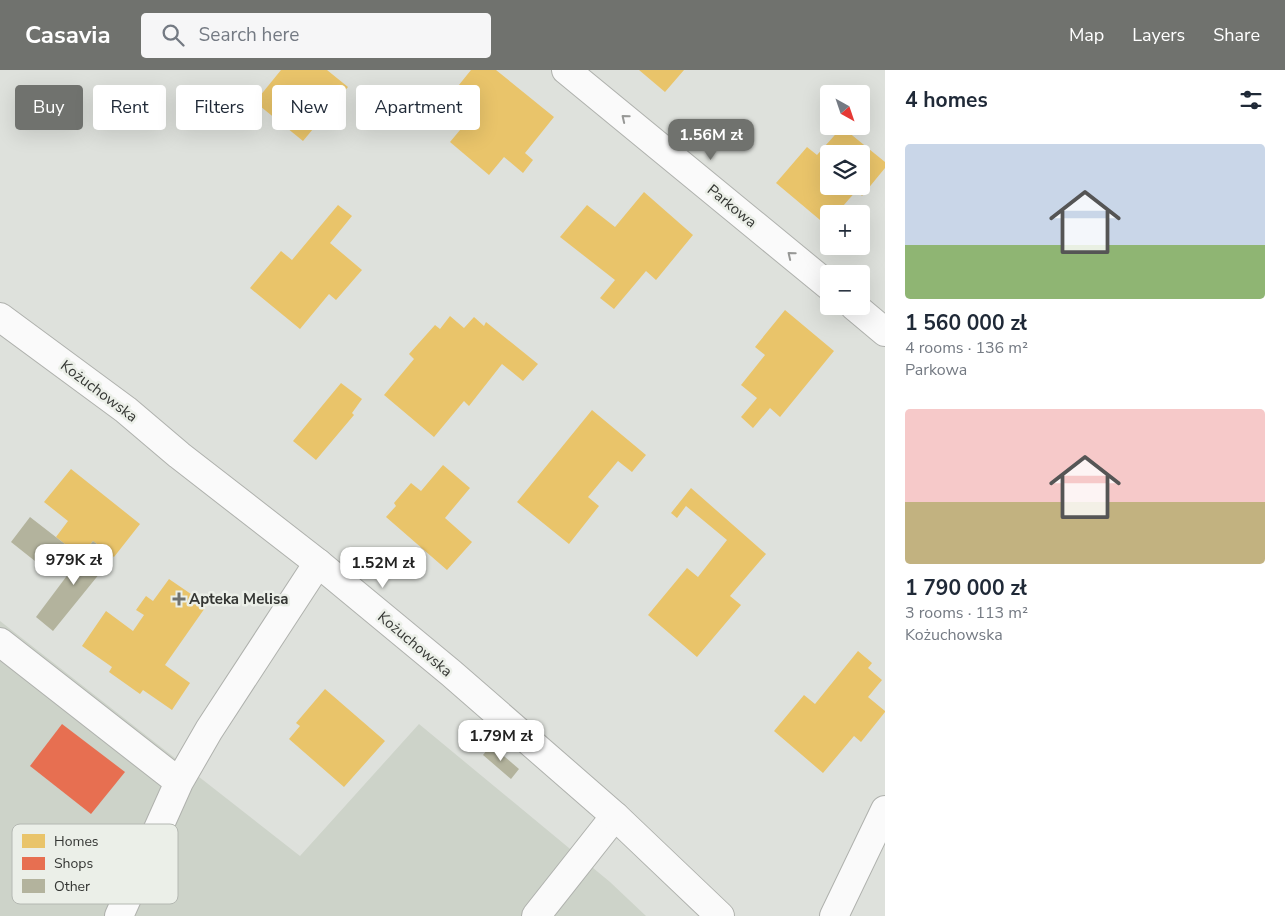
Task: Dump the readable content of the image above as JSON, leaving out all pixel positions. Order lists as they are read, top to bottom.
{
  "streets": {
    "main road": ["Parkowa", "Kożuchowska"]
  },
  "one_way": ["Parkowa"],
  "places": {
    "health": ["Apteka Melisa"]
  },
  "legend": ["Homes", "Shops", "Other"],
  "north": "bottom right",
  "page": {
    "header": "Casavia",
    "search": "Search here",
    "nav": ["Map", "Layers", "Share"],
    "heading": "4 homes",
    "map_buttons": ["+", "−"],
    "chip": [
      "Buy",
      "Rent",
      "Filters",
      "New",
      "Apartment"
    ],
    "price": [
      "1.56M zł",
      "979K zł",
      "1.52M zł",
      "1.79M zł"
    ],
    "list": [
      {
        "name": "1 560 000 zł",
        "note": "4 rooms · 136 m² · Parkowa"
      },
      {
        "name": "1 790 000 zł",
        "note": "3 rooms · 113 m² · Kożuchowska"
      }
    ]
  }
}
